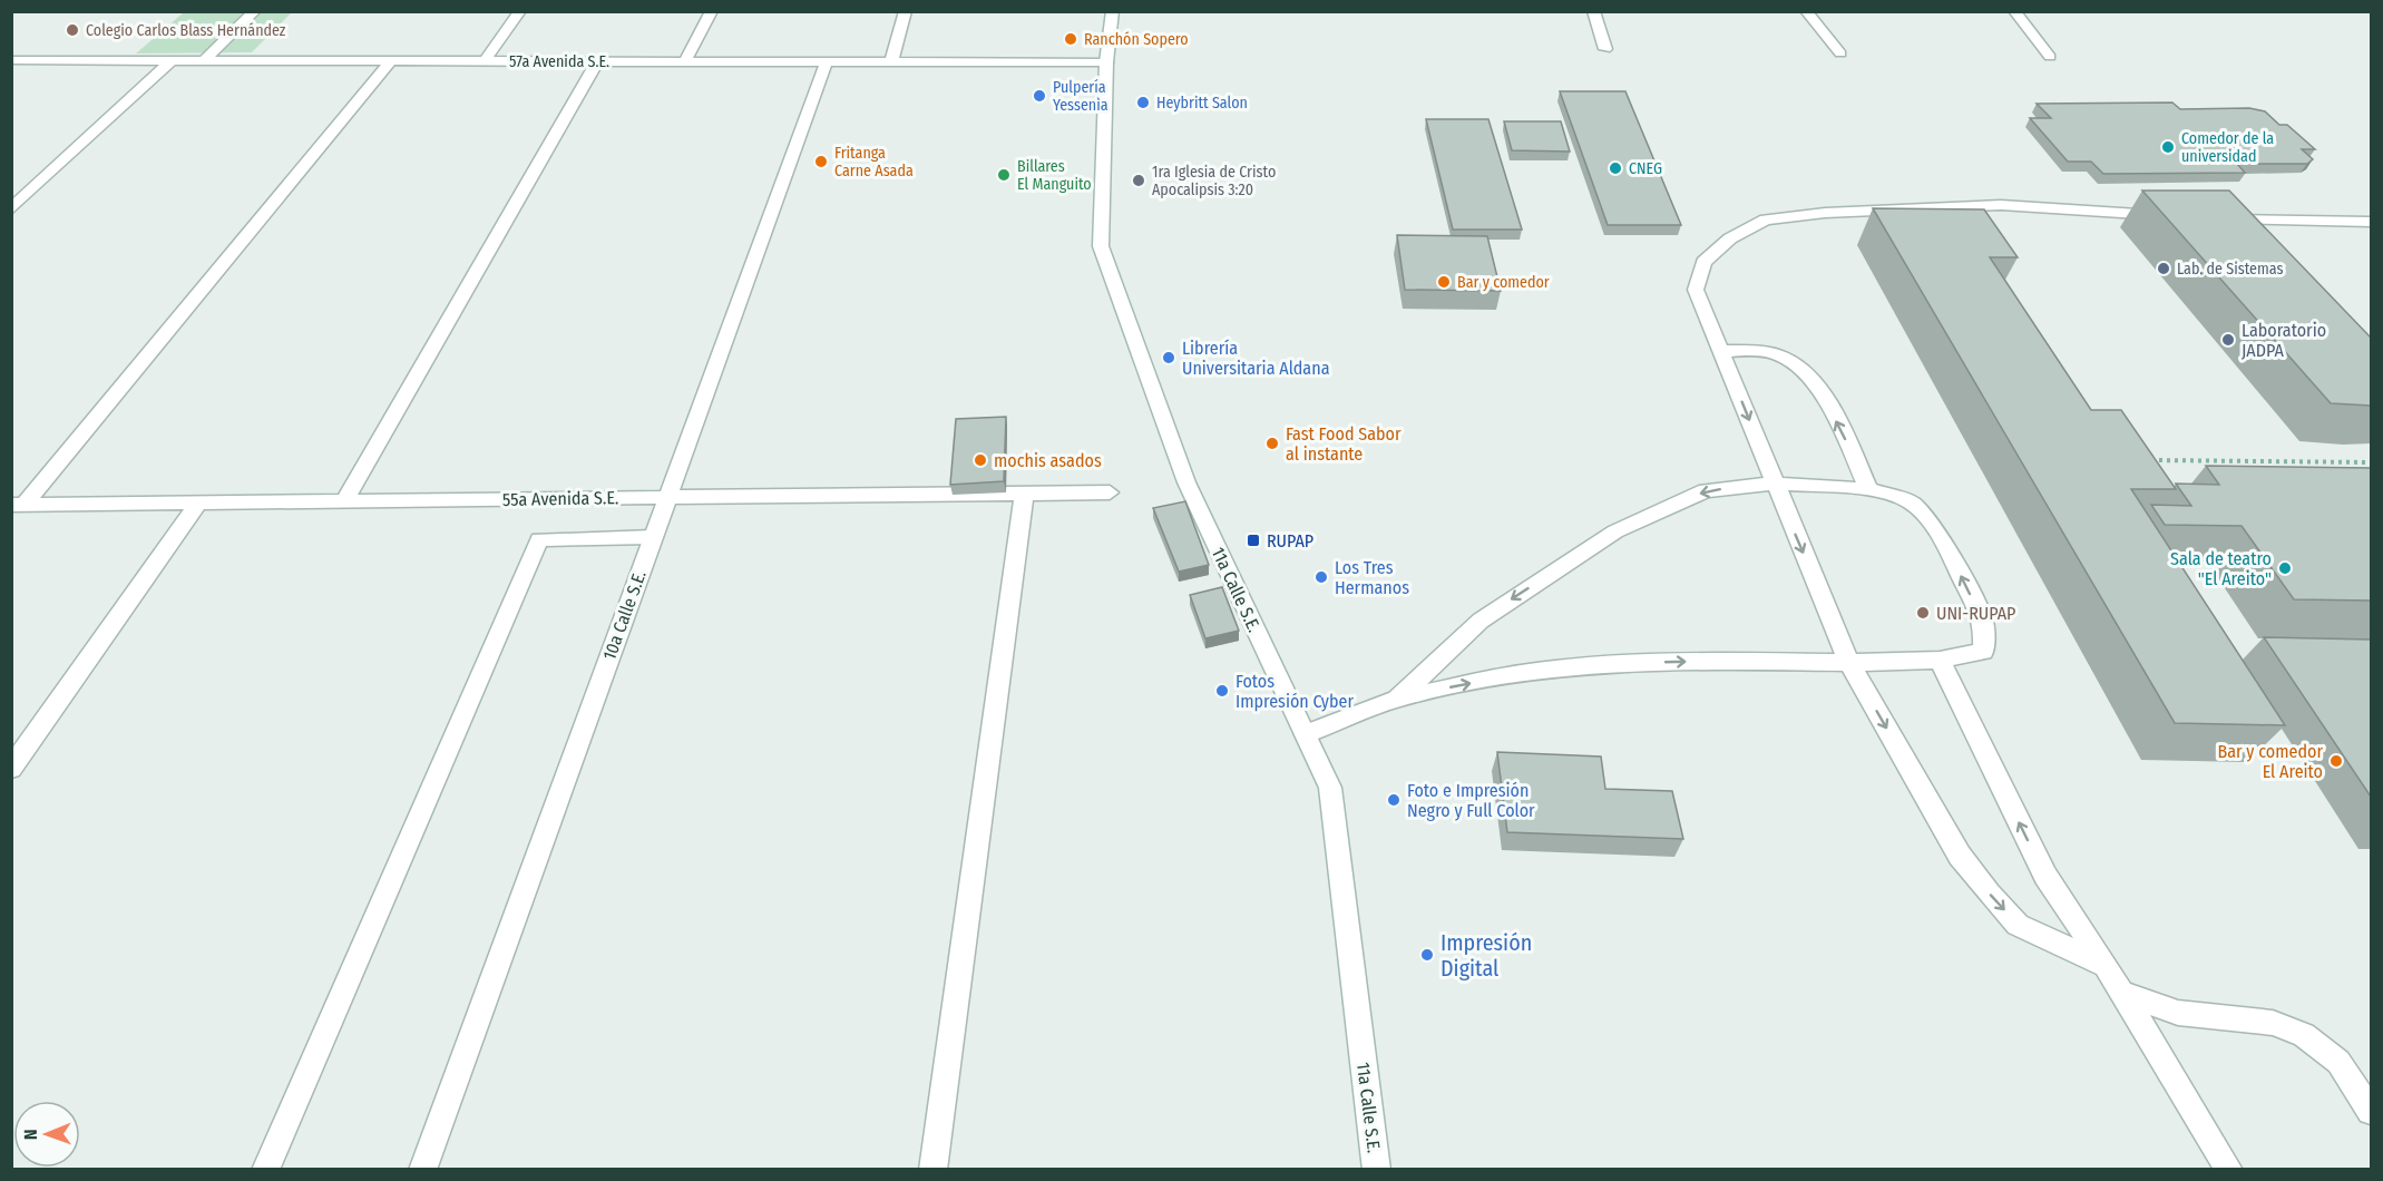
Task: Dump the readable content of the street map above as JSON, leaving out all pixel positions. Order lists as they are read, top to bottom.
{
  "streets": {
    "street": [
      "57a Avenida S.E.",
      "55a Avenida S.E.",
      "11a Calle S.E.",
      "10a Calle S.E."
    ]
  },
  "crossings": [
    ["57a Avenida S.E.", "11a Calle S.E."],
    ["57a Avenida S.E.", "10a Calle S.E."],
    ["55a Avenida S.E.", "10a Calle S.E."]
  ],
  "places": {
    "other": [
      "Colegio Carlos Blass Hernández",
      "Ranchón Sopero",
      "Pulpería Yessenia",
      "Heybritt Salon",
      "Comedor de la universidad",
      "Fritanga Carne Asada",
      "CNEG",
      "Billares El Manguito",
      "1ra Iglesia de Cristo Apocalipsis 3:20",
      "Lab. de Sistemas",
      "Bar y comedor",
      "Laboratorio JADPA",
      "Librería Universitaria Aldana",
      "Fast Food Sabor al instante",
      "mochis asados",
      "Sala de teatro \"El Areito\"",
      "Los Tres Hermanos",
      "UNI-RUPAP",
      "Fotos Impresión Cyber",
      "Bar y comedor El Areito",
      "Foto e Impresión Negro y Full Color",
      "Impresión Digital"
    ],
    "transit": ["RUPAP"]
  },
  "north": "left"
}
